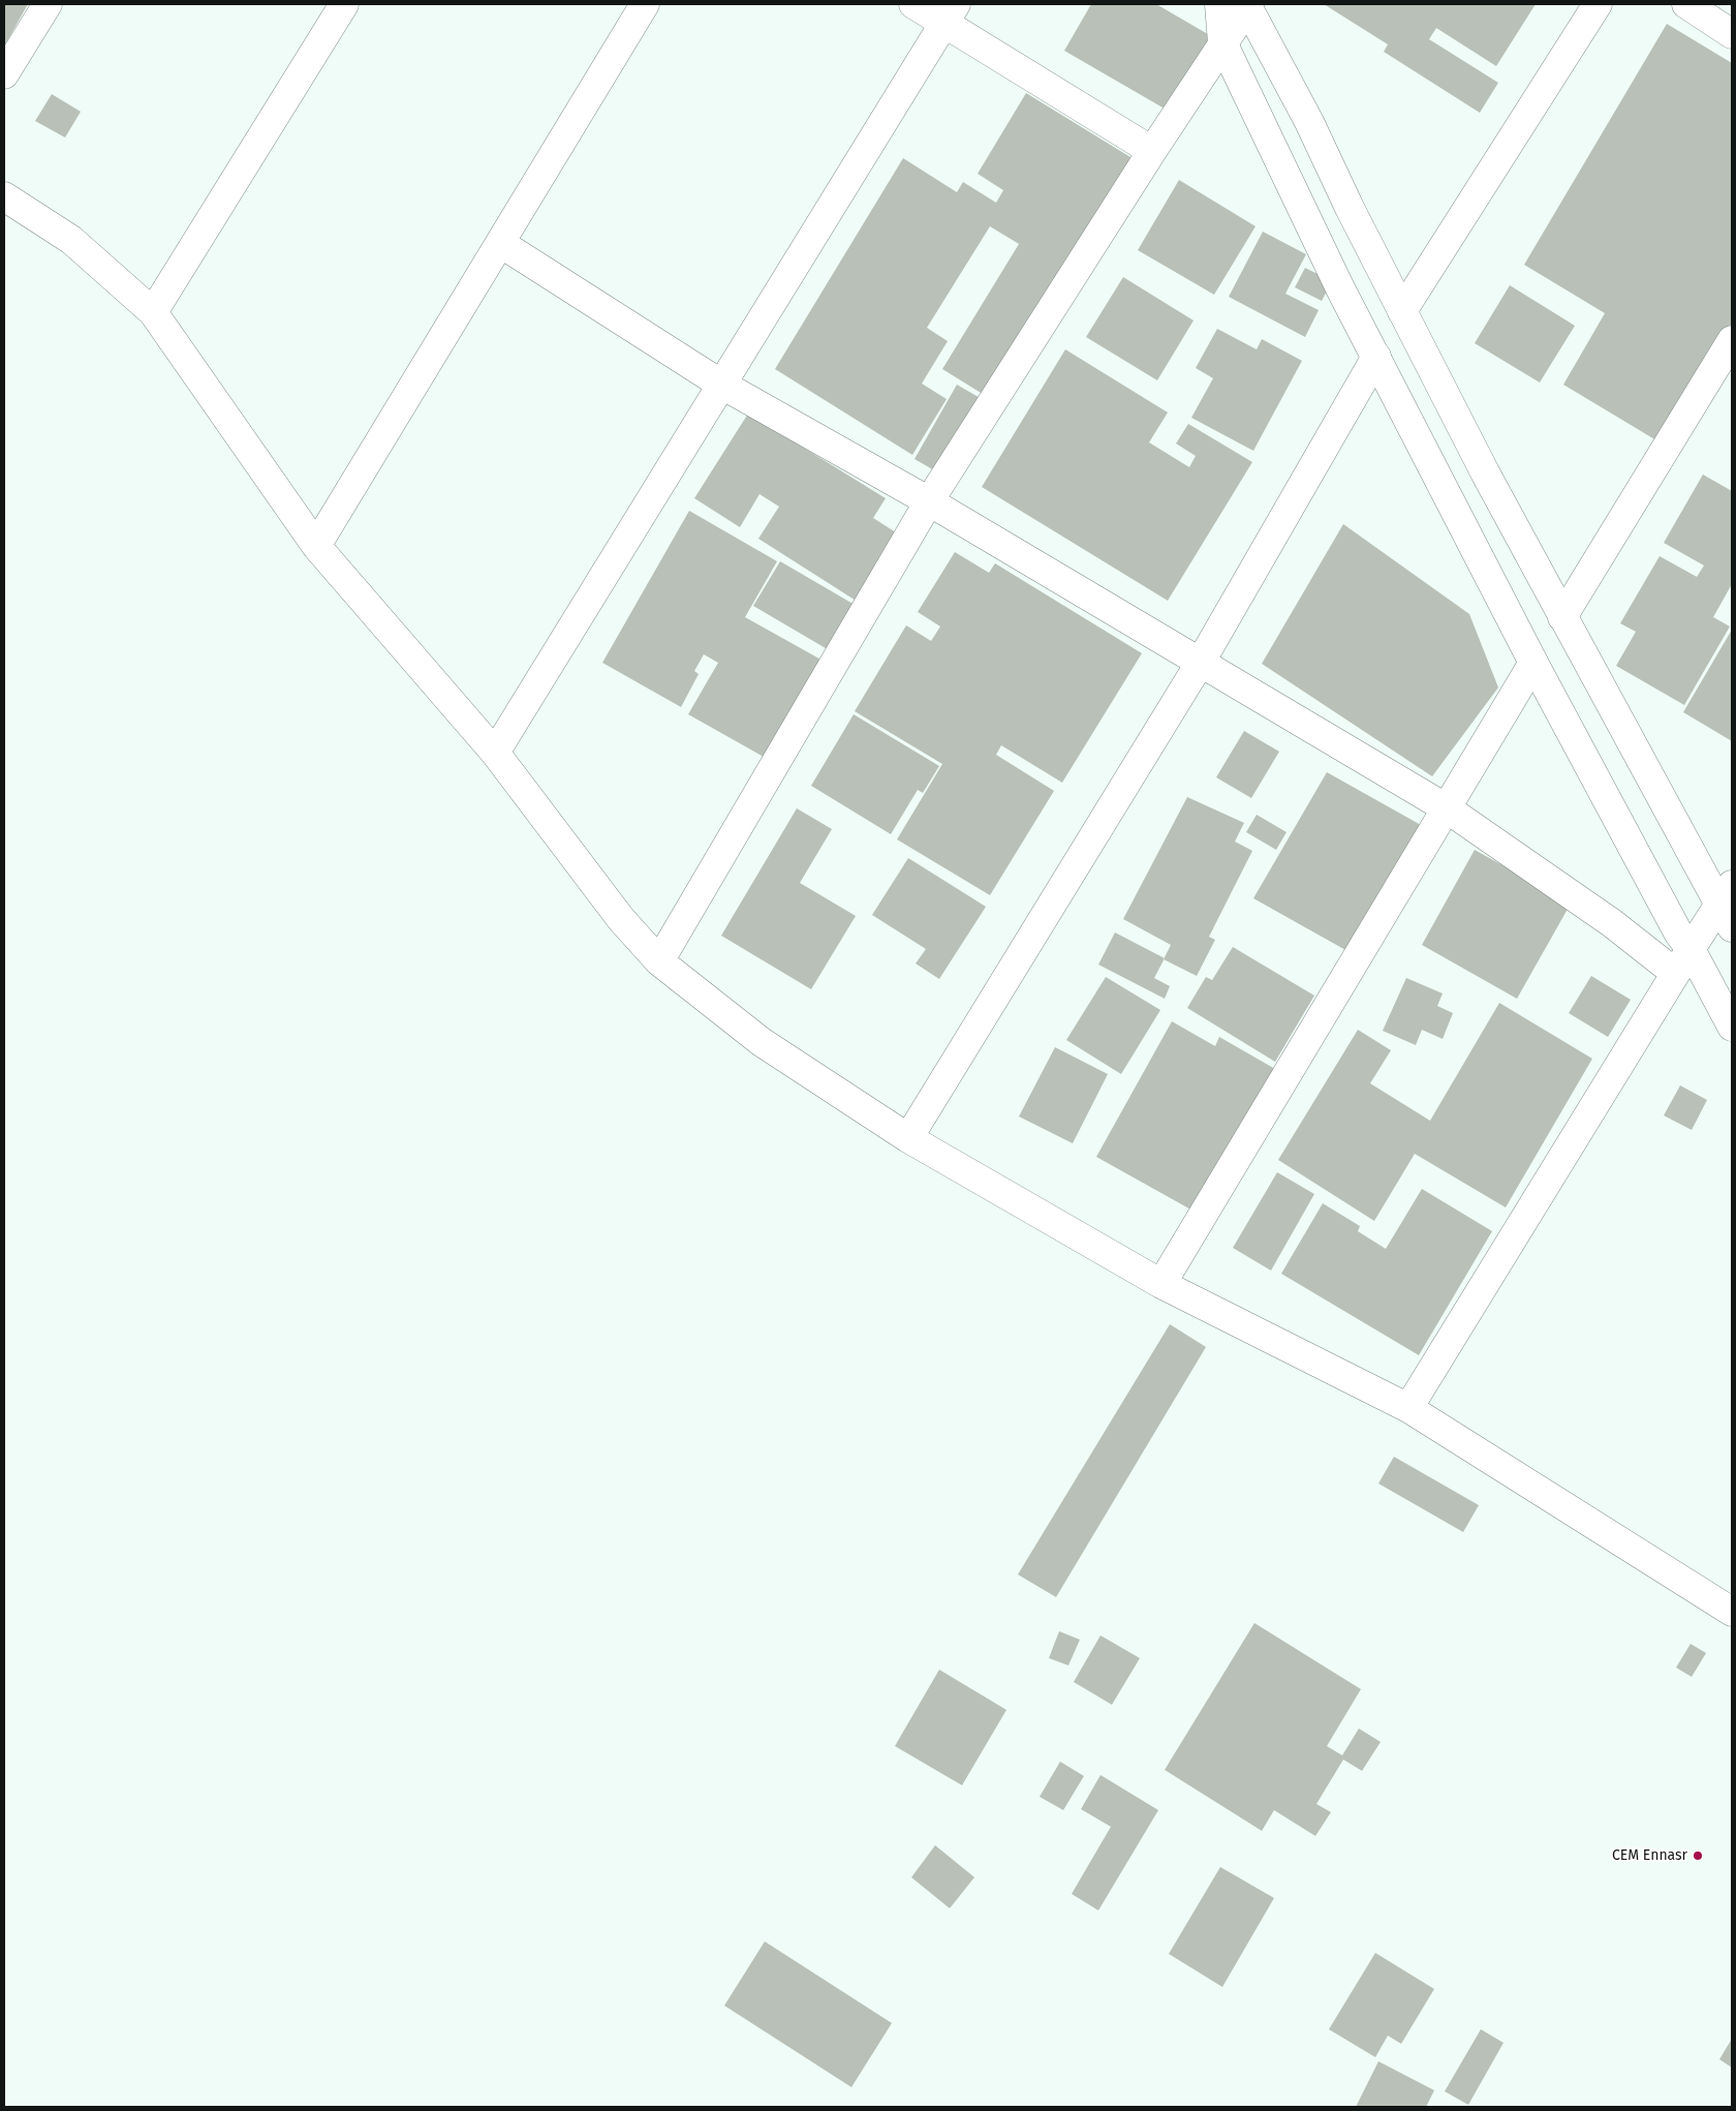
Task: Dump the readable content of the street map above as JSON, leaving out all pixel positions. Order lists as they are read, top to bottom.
{
  "places": ["CEM Ennasr"]
}
